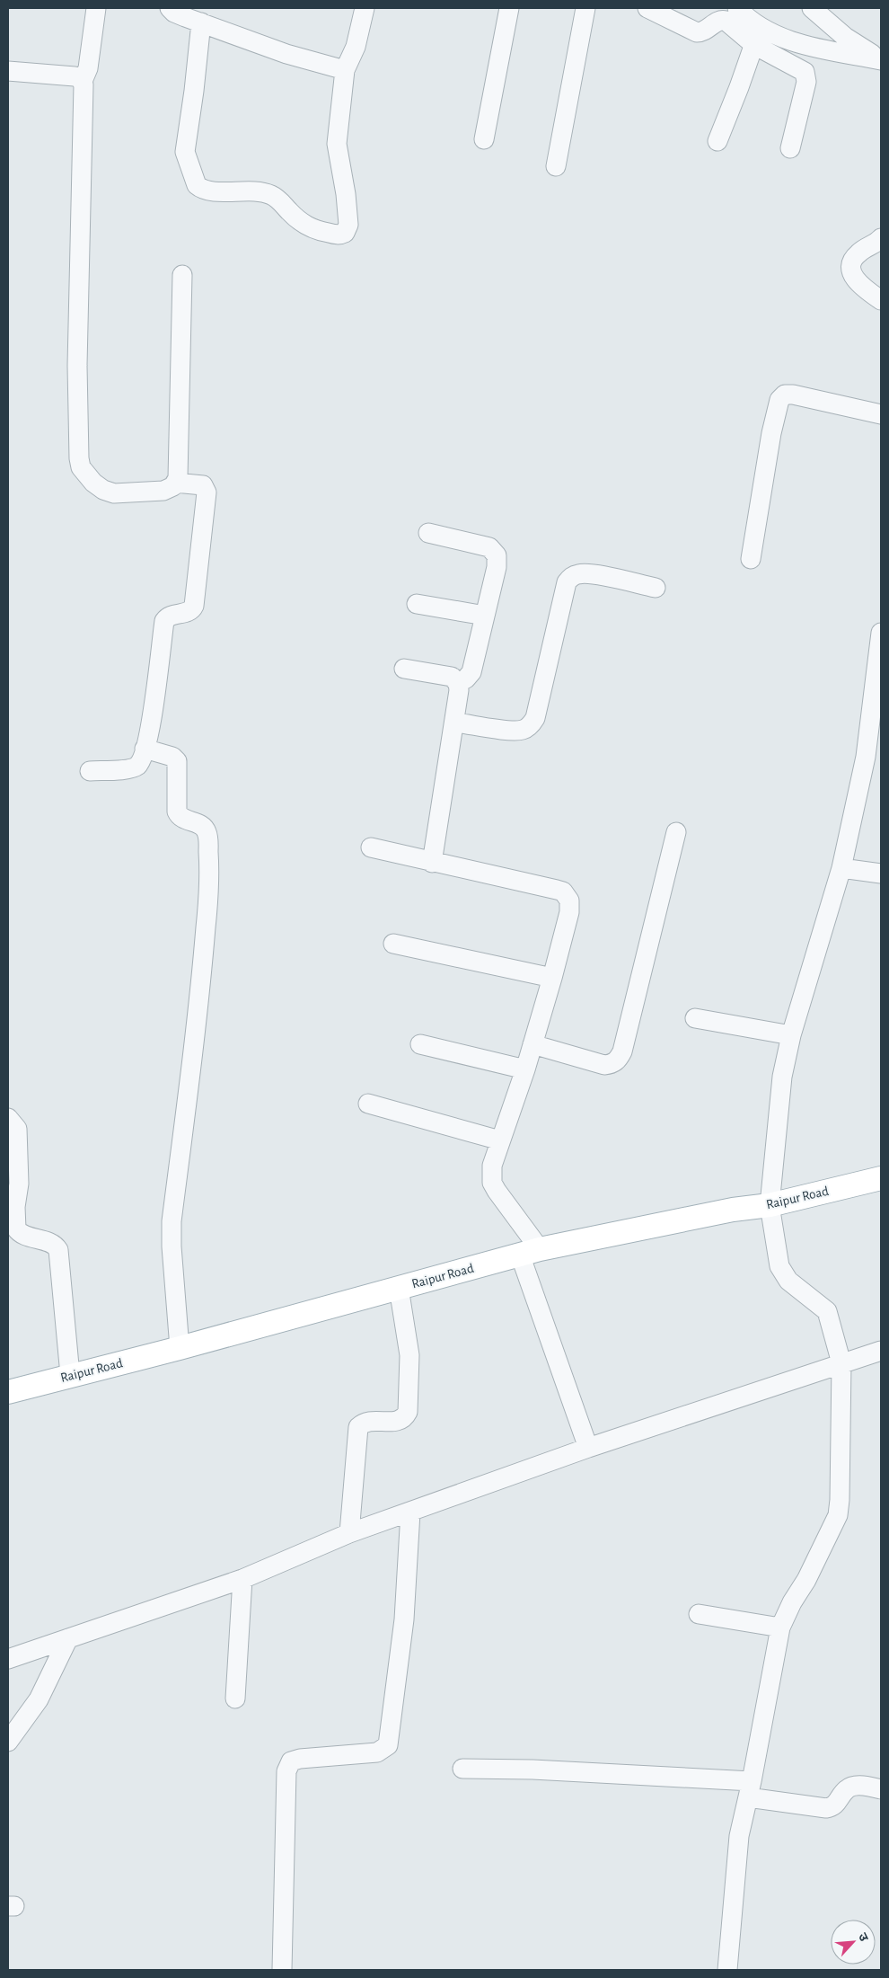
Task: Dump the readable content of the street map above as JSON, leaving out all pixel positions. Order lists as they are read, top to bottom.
{
  "streets": {
    "main road": ["Raipur Road"]
  },
  "north": "top right"
}
